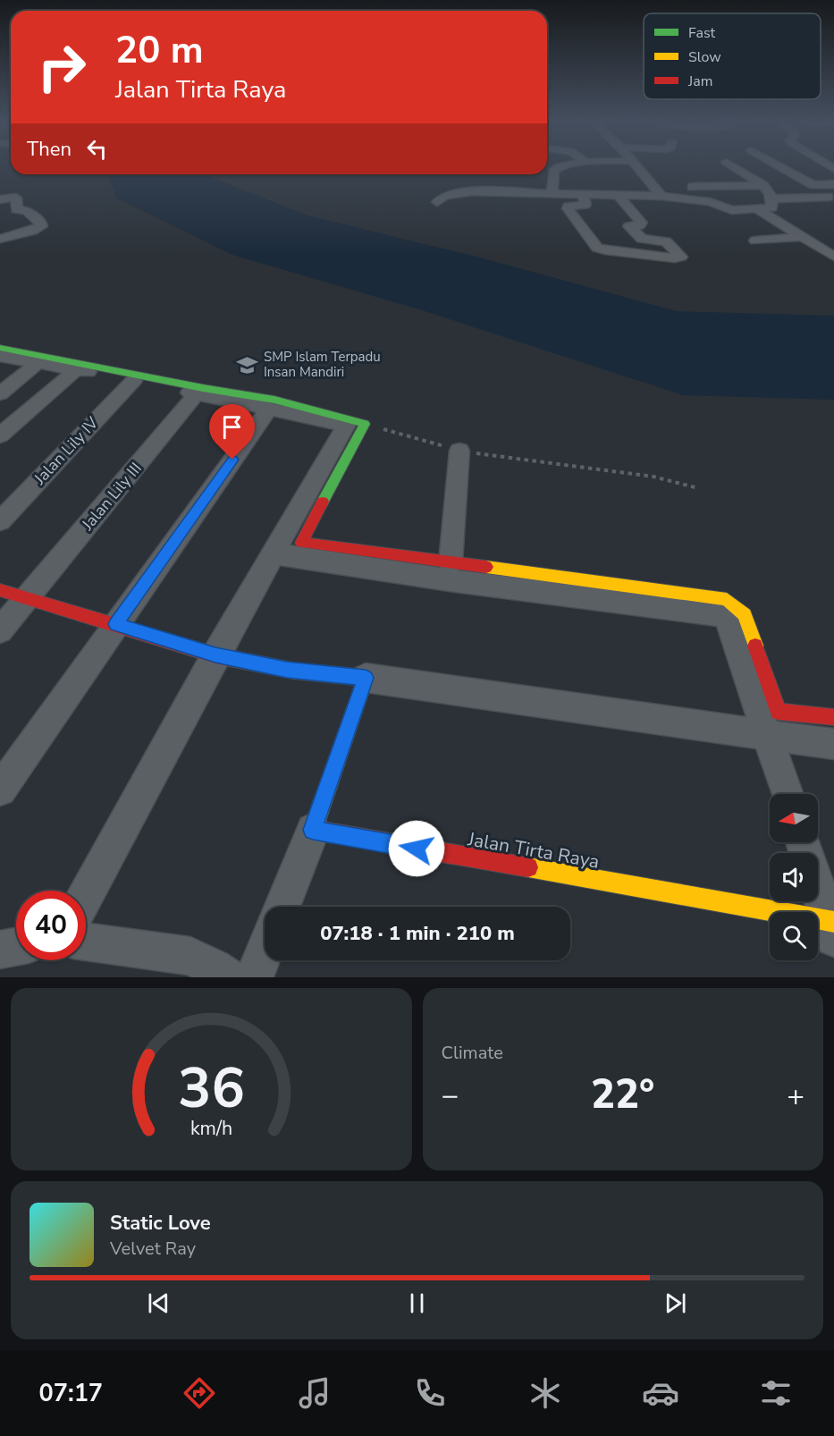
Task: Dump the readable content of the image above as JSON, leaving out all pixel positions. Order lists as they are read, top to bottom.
{
  "streets": {
    "street": ["Jalan Lily IV", "Jalan Lily III", "Jalan Tirta Raya"]
  },
  "places": {
    "school or university": ["SMP Islam Terpadu Insan Mandiri"]
  },
  "legend": ["Fast", "Slow", "Jam"],
  "north": "left",
  "page": {
    "turn": ["20 m", "Jalan Tirta Raya"],
    "then": "Then",
    "limit": "40",
    "trip": "07:18 · 1 min · 210 m",
    "tile": "Climate",
    "heat": ["−", "22°", "+"],
    "song": ["Static Love", "Velvet Ray"],
    "tabs": "07:17",
    "gauge": ["36", "km/h"]
  }
}
